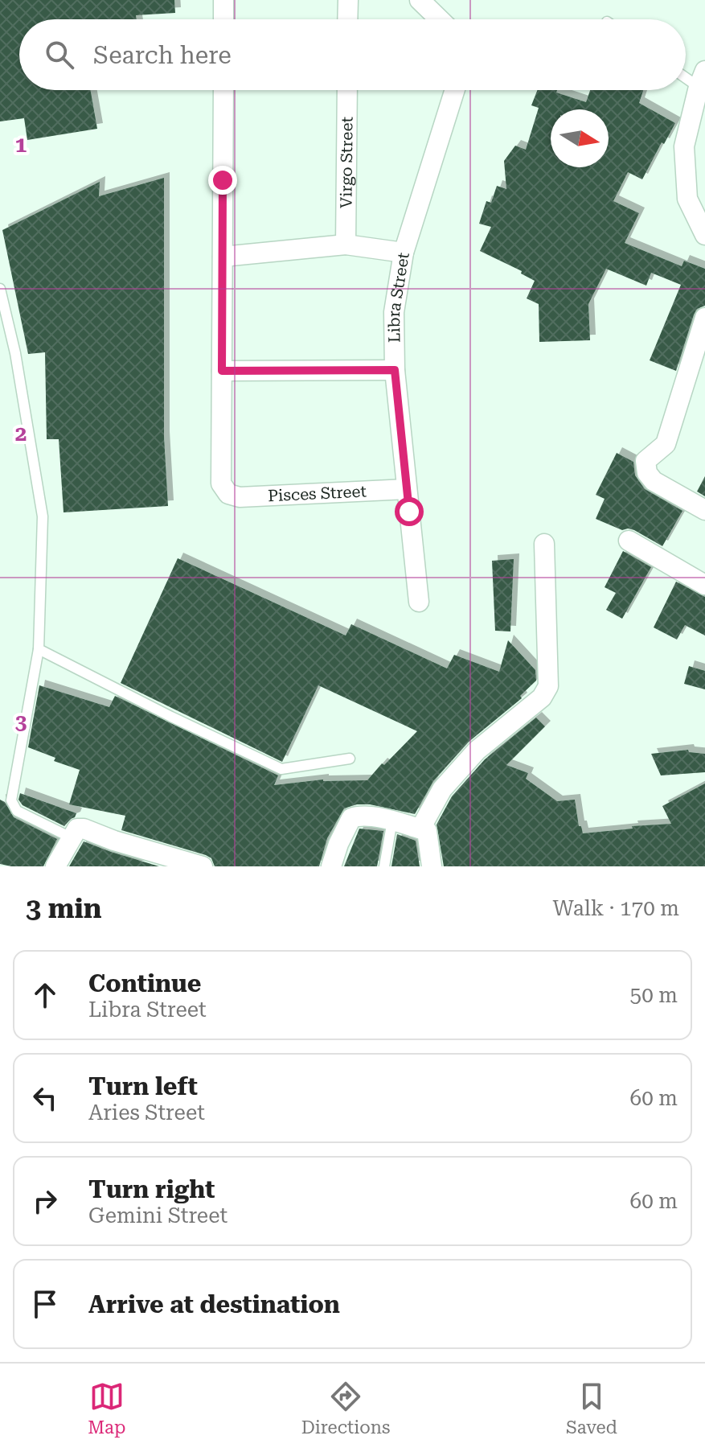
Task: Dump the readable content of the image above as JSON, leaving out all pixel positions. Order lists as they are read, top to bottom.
{
  "streets": {
    "street": ["Virgo Street", "Libra Street", "Pisces Street"]
  },
  "crossings": [
    ["Libra Street", "Pisces Street"]
  ],
  "north": "right",
  "page": {
    "search": "Search here",
    "heading": ["3 min", "Walk · 170 m"],
    "list": [
      ["Continue", "Libra Street", "50 m"],
      ["Turn left", "Aries Street", "60 m"],
      ["Turn right", "Gemini Street", "60 m"],
      "Arrive at destination"
    ],
    "nav": ["Map", "Directions", "Saved"]
  },
  "grid": {
    "rows": ["1", "2", "3"]
  }
}
